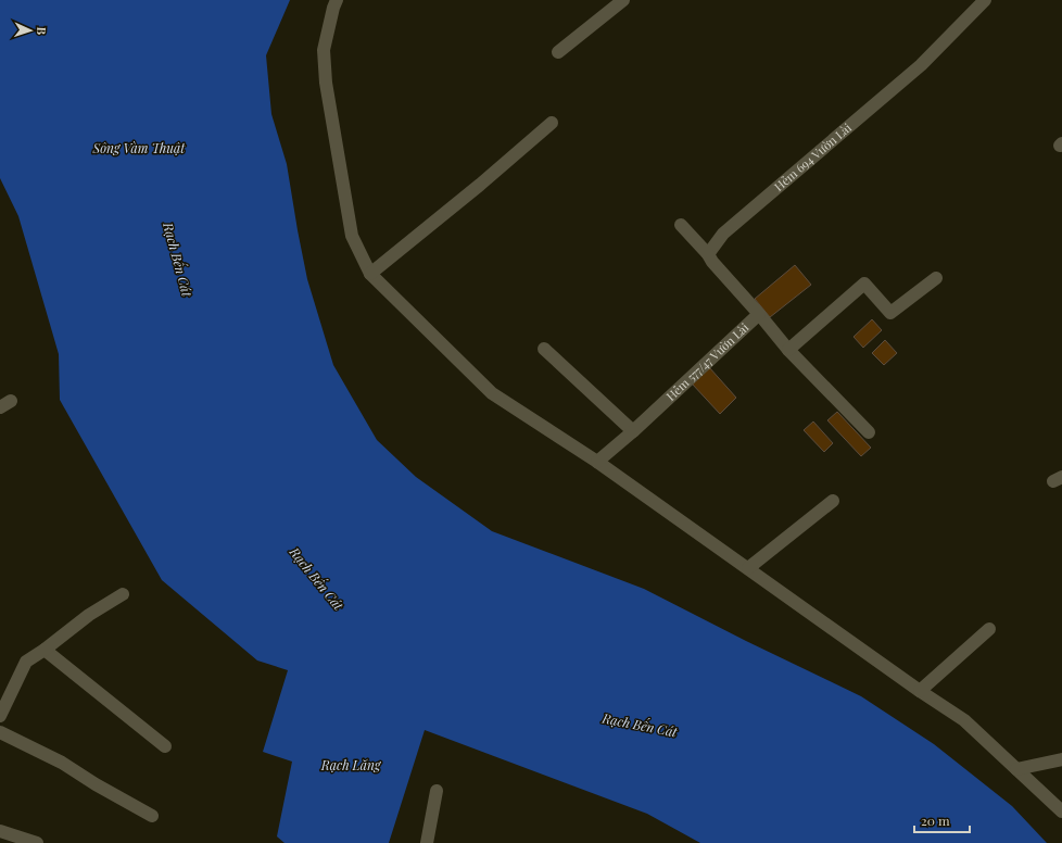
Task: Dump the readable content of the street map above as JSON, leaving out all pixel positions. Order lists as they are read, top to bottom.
{
  "streets": {
    "street": ["Hẻm 694 Vườn Lài", "Hẻm 577/47 Vườn Lài"]
  },
  "crossings": [
    ["Hẻm 694 Vườn Lài", "Hẻm 577/47 Vườn Lài"]
  ],
  "water": ["Sông Vàm Thuật", "Rạch Bến Cát", "Rạch Lăng"],
  "scale_bar": "20 m",
  "north": "right"
}
